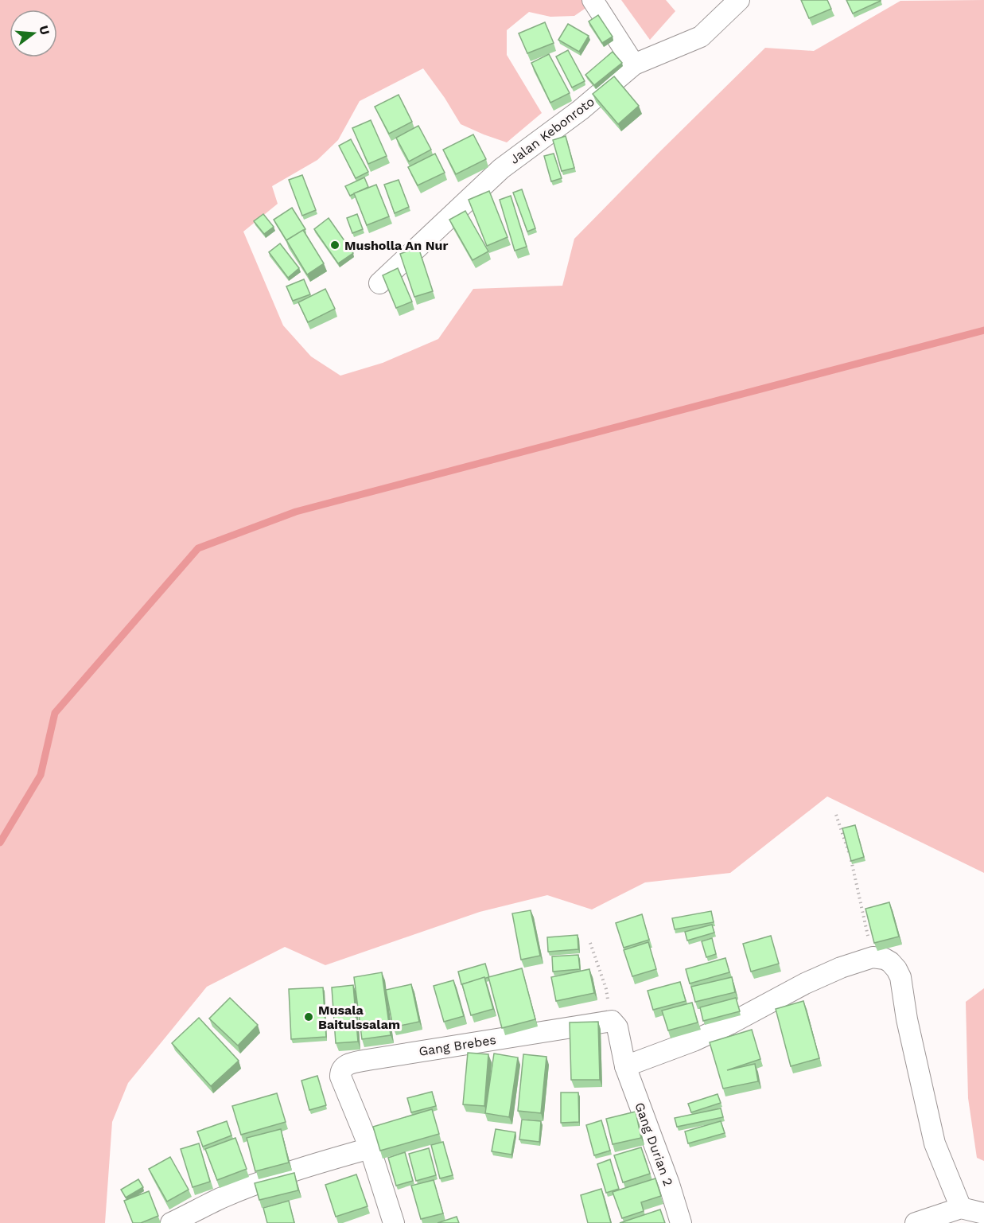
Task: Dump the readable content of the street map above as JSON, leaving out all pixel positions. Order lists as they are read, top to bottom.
{
  "streets": {
    "street": ["Jalan Kebonroto", "Gang Brebes", "Gang Durian 2"]
  },
  "places": ["Musholla An Nur", "Musala Baitulssalam"],
  "north": "right"
}
